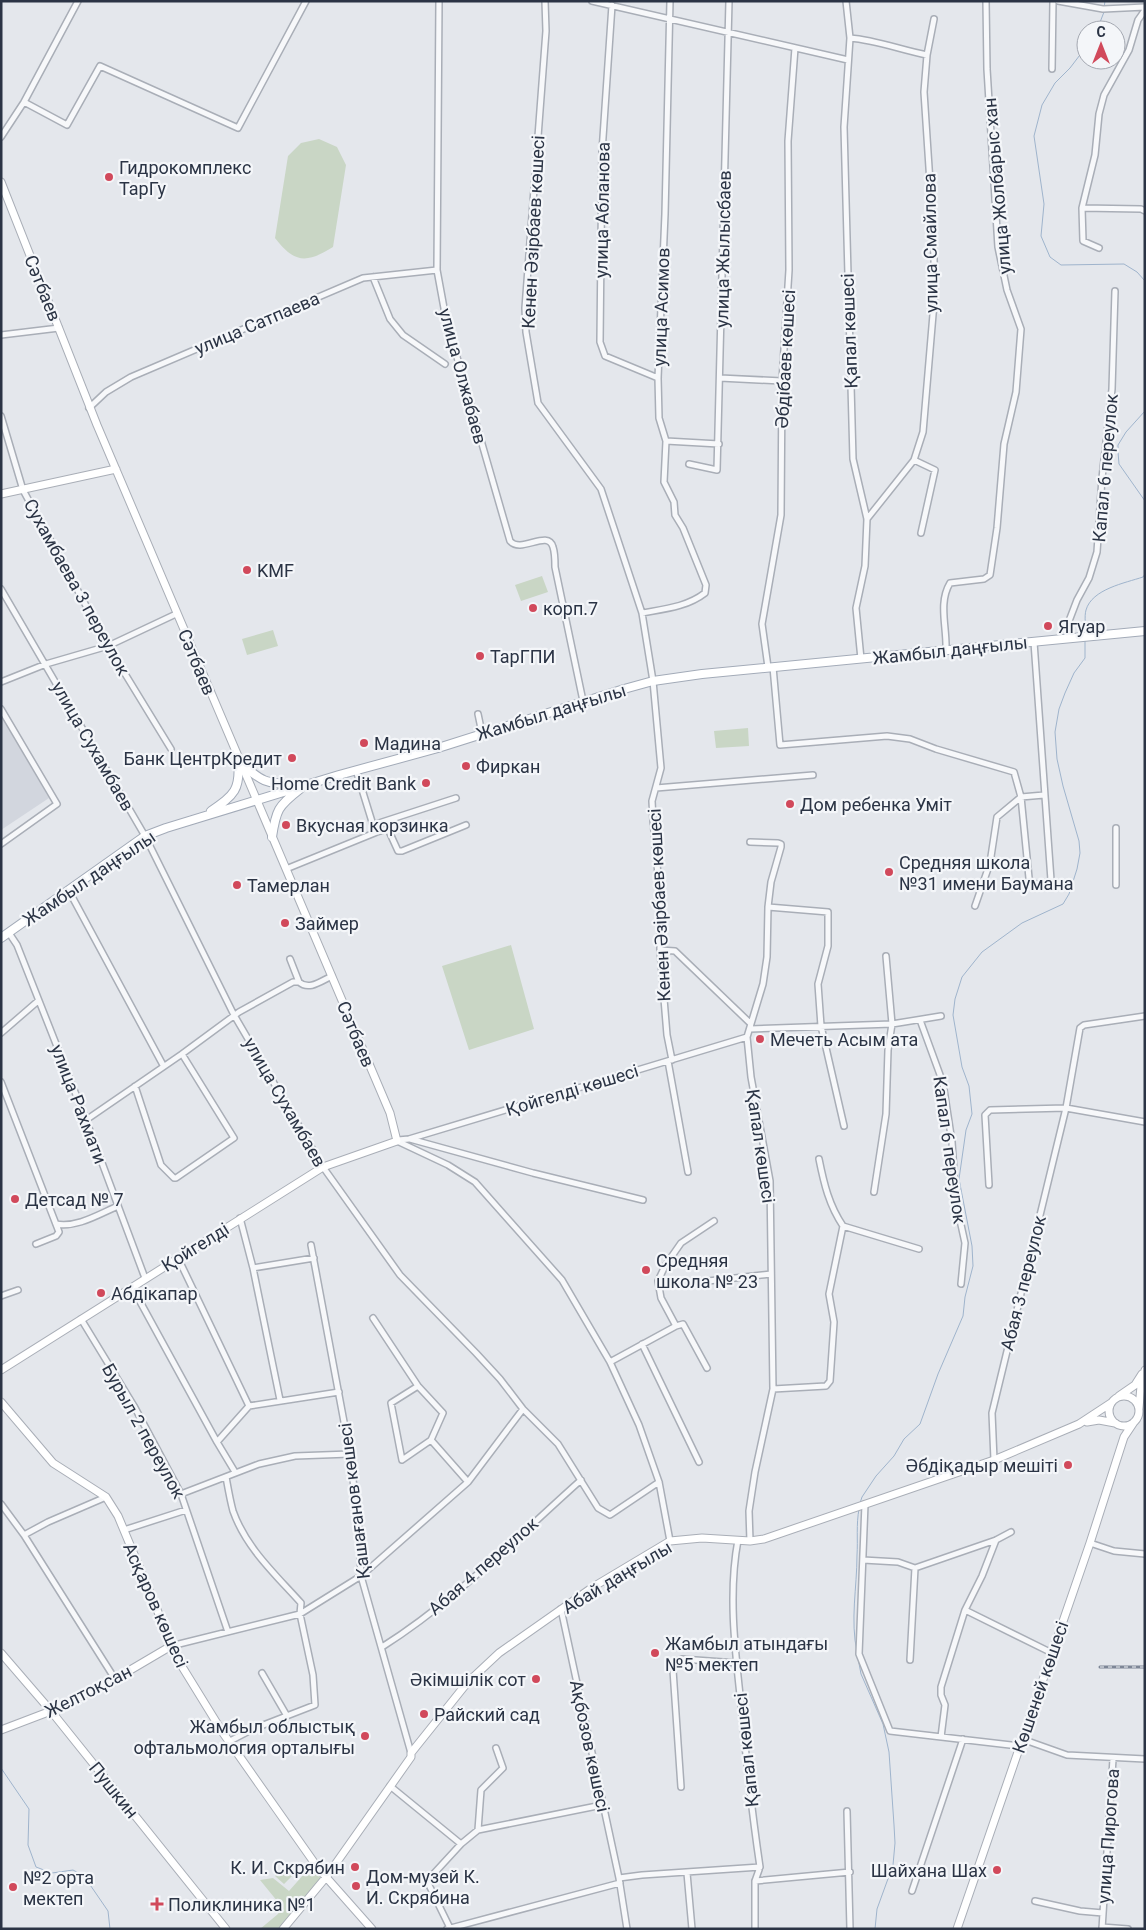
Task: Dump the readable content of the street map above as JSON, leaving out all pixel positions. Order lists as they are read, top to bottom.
{
  "streets": {
    "main road": [
      "Сәтбаев",
      "Жамбыл даңғылы",
      "Қойгелді",
      "Абай даңғылы",
      "Асқаров көшесі",
      "Көшеней көшесі",
      "Желтоқсан",
      "Пушкин"
    ],
    "street": [
      "улица Жолбарыс хан",
      "улица Абланова",
      "Кенен Әзірбаев көшесі",
      "улица Смайлова",
      "улица Жылысбаев",
      "улица Асимов",
      "улица Сатпаева",
      "Қапал көшесі",
      "Әбдібаев көшесі",
      "улица Олжабаев",
      "Капал 6 переулок",
      "Сухамбаева 3 переулок",
      "улица Сухамбаев",
      "Қойгелді көшесі",
      "улица Рахмати",
      "Абая 3 переулок",
      "Бурыл 2 переулок",
      "Қашағанов көшесі",
      "Абая 4 переулок",
      "Ақбозов көшесі",
      "улица Пирогова"
    ]
  },
  "crossings": [
    ["улица Жолбарыс хан", "Жамбыл даңғылы"],
    ["улица Абланова", "улица Асимов"],
    ["Кенен Әзірбаев көшесі", "улица Асимов"],
    ["Кенен Әзірбаев көшесі", "Жамбыл даңғылы"],
    ["Кенен Әзірбаев көшесі", "Қойгелді көшесі"],
    ["улица Смайлова", "Қапал көшесі"],
    ["Сәтбаев", "улица Сатпаева"],
    ["Сәтбаев", "Жамбыл даңғылы"],
    ["Сәтбаев", "Қойгелді көшесі"],
    ["Сәтбаев", "Қойгелді"],
    ["улица Сатпаева", "улица Олжабаев"],
    ["Қапал көшесі", "Жамбыл даңғылы"],
    ["Қапал көшесі", "Қойгелді көшесі"],
    ["Қапал көшесі", "Абай даңғылы"],
    ["Әбдібаев көшесі", "Жамбыл даңғылы"],
    ["улица Олжабаев", "Жамбыл даңғылы"],
    ["Капал 6 переулок", "Жамбыл даңғылы"],
    ["Жамбыл даңғылы", "улица Сухамбаев"],
    ["Жамбыл даңғылы", "улица Рахмати"],
    ["улица Сухамбаев", "Қойгелді"],
    ["улица Сухамбаев", "Абая 4 переулок"],
    ["Қойгелді көшесі", "Қойгелді"],
    ["улица Рахмати", "Қойгелді"],
    ["Қойгелді", "Бурыл 2 переулок"],
    ["Абая 3 переулок", "Абай даңғылы"],
    ["Қашағанов көшесі", "Абая 4 переулок"],
    ["Қашағанов көшесі", "Абай даңғылы"],
    ["Абай даңғылы", "Асқаров көшесі"],
    ["Абай даңғылы", "Ақбозов көшесі"],
    ["Асқаров көшесі", "Желтоқсан"],
    ["Желтоқсан", "Пушкин"]
  ],
  "places": {
    "other": [
      "Гидрокомплекс ТарГу",
      "KMF",
      "корп.7",
      "Ягуар",
      "ТарГПИ",
      "Мадина",
      "Банк ЦентрКредит",
      "Фиркан",
      "Home Credit Bank",
      "Дом ребенка Умiт",
      "Вкусная корзинка",
      "Средняя школа №31 имени Баумана",
      "Тамерлан",
      "Займер",
      "Мечеть Асым ата",
      "Детсад № 7",
      "Средняя школа № 23",
      "Абдiкапар",
      "Әбдіқадыр мешіті",
      "Жамбыл атындағы №5 мектеп",
      "Әкімшілік сот",
      "Райский сад",
      "Жамбыл облыстық офтальмология орталығы",
      "К. И. Скрябин",
      "Шайхана Шах",
      "Дом-музей К. И. Скрябина",
      "№2 орта мектеп"
    ],
    "health": ["Поликлиника №1"]
  },
  "north": "top"
}
